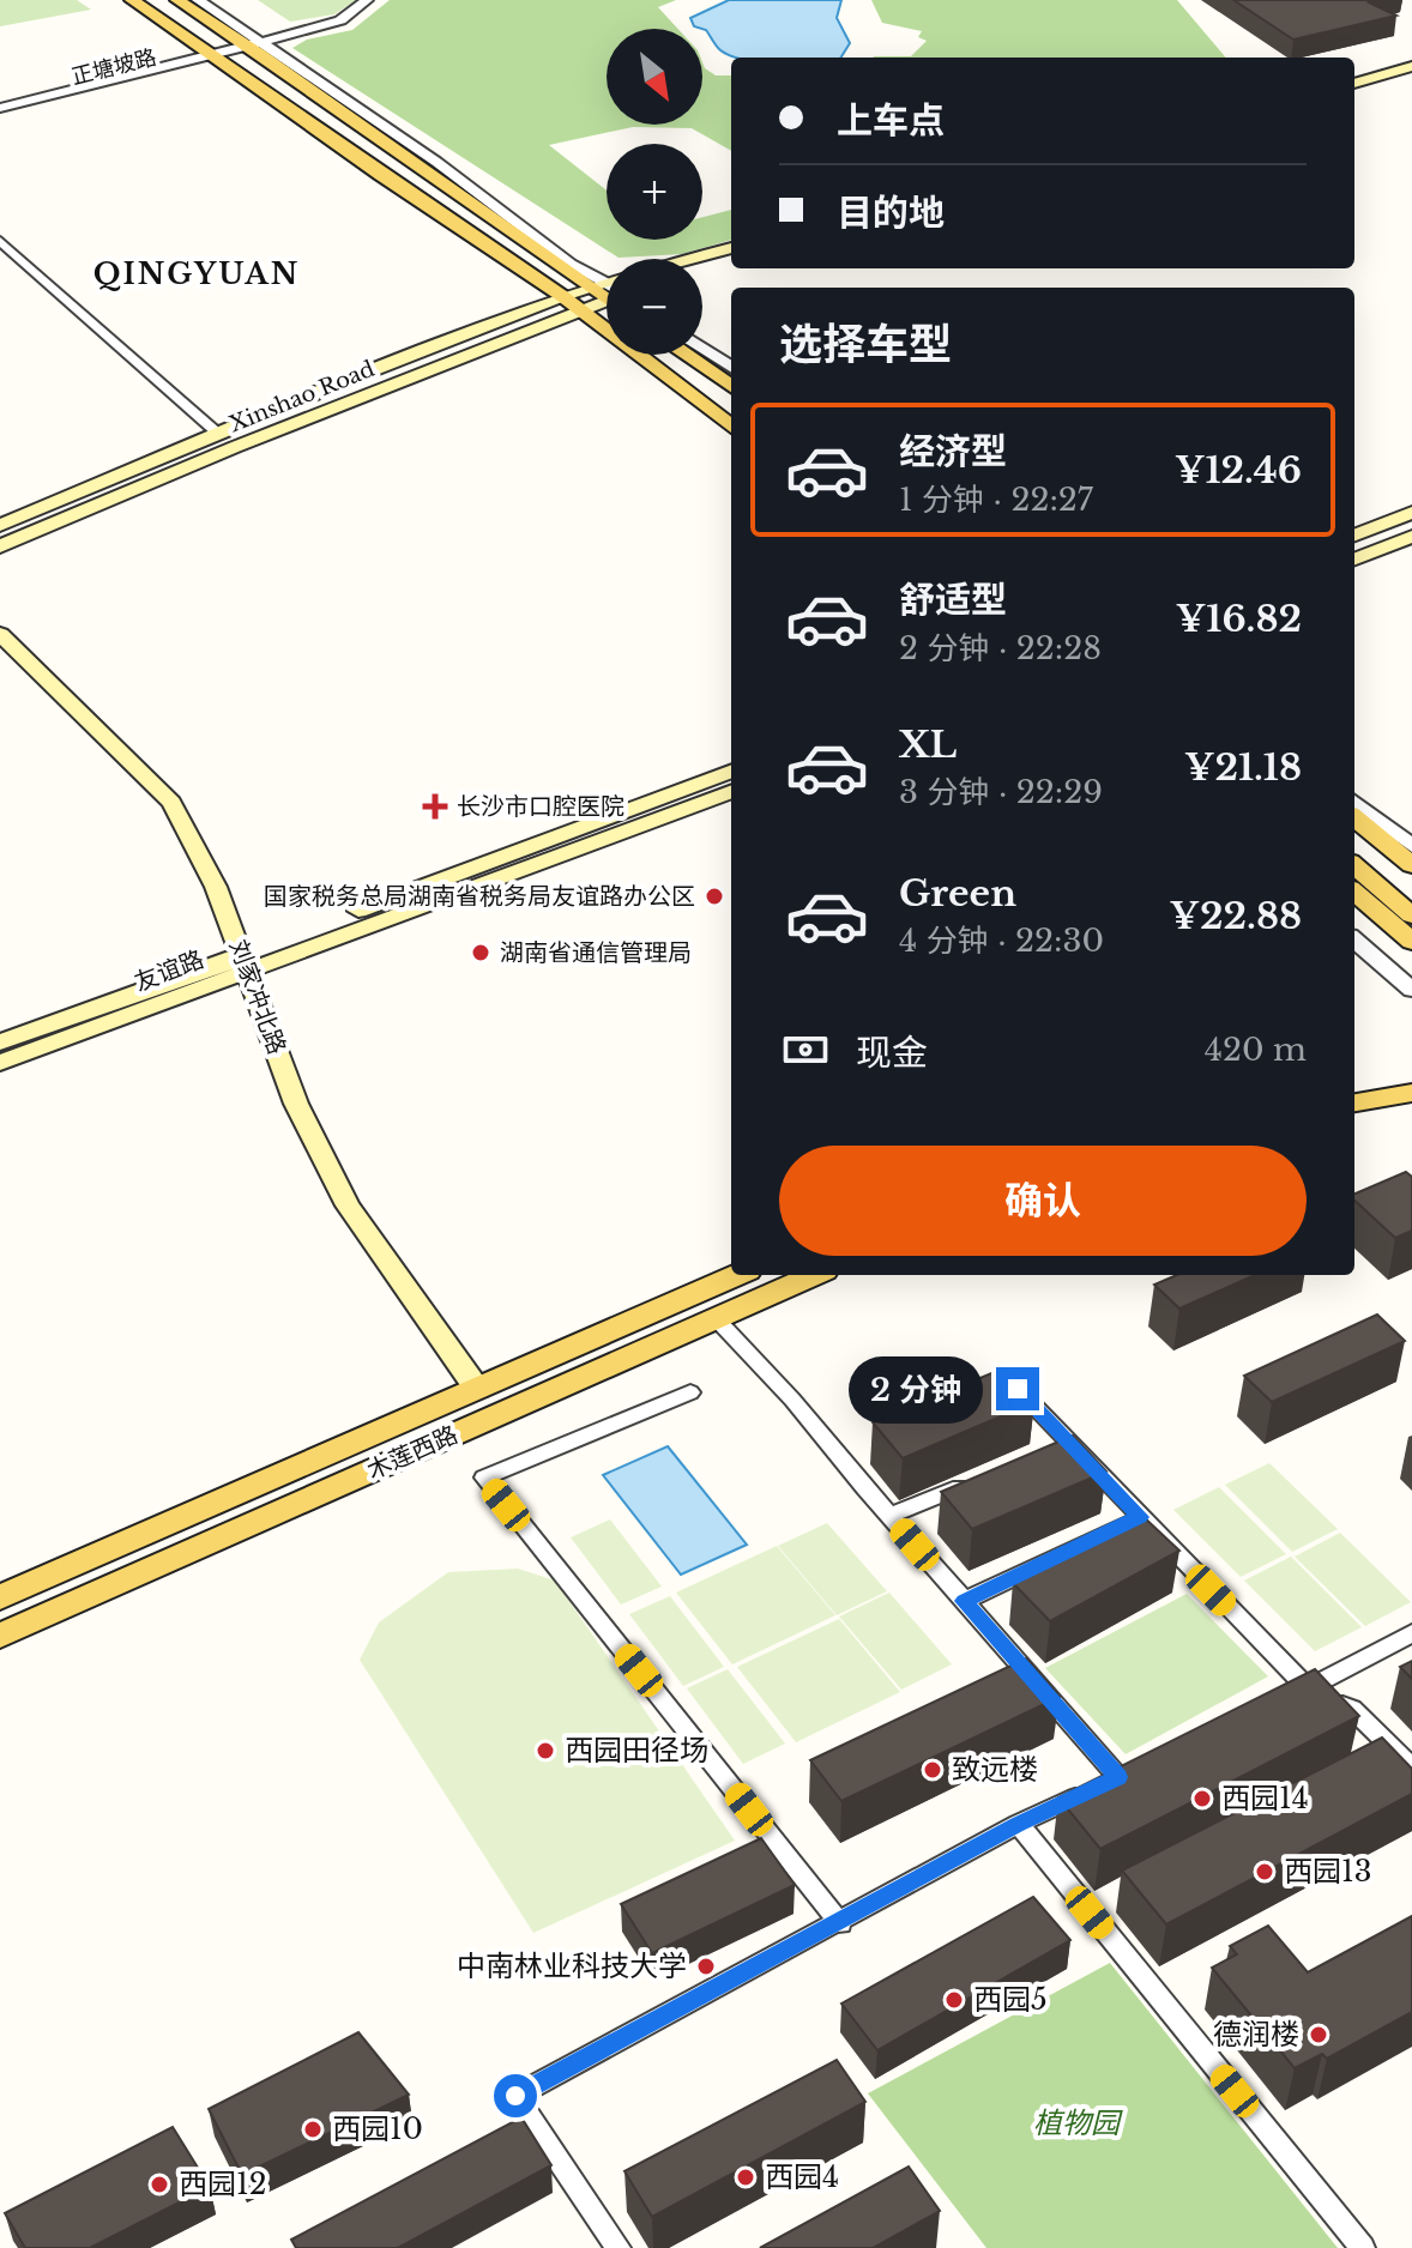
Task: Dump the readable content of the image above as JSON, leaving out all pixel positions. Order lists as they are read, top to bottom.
{
  "streets": {
    "main road": [
      "Xinshao Road",
      "友谊路",
      "刘家冲北路",
      "木莲西路"
    ],
    "street": ["正塘坡路"]
  },
  "crossings": [
    ["友谊路", "刘家冲北路"],
    ["刘家冲北路", "木莲西路"]
  ],
  "districts": ["QINGYUAN"],
  "parks": ["植物园"],
  "places": {
    "health": ["长沙市口腔医院"],
    "other": [
      "国家税务总局湖南省税务局友谊路办公区",
      "湖南省通信管理局",
      "西园田径场",
      "致远楼",
      "西园14",
      "西园13",
      "中南林业科技大学",
      "西园5",
      "德润楼",
      "西园10",
      "西园4",
      "西园12"
    ]
  },
  "north": "bottom right",
  "page": {
    "map_buttons": ["+", "−"],
    "banner": ["上车点", "目的地"],
    "heading": "选择车型",
    "list": [
      {
        "name": "经济型",
        "note": "1 分钟 · 22:27",
        "value": "¥12.46"
      },
      {
        "name": "舒适型",
        "note": "2 分钟 · 22:28",
        "value": "¥16.82"
      },
      {
        "name": "XL",
        "note": "3 分钟 · 22:29",
        "value": "¥21.18"
      },
      {
        "name": "Green",
        "note": "4 分钟 · 22:30",
        "value": "¥22.88"
      }
    ],
    "pay": ["现金", "420 m"],
    "buttons": "确认",
    "bubble": "2 分钟"
  }
}
